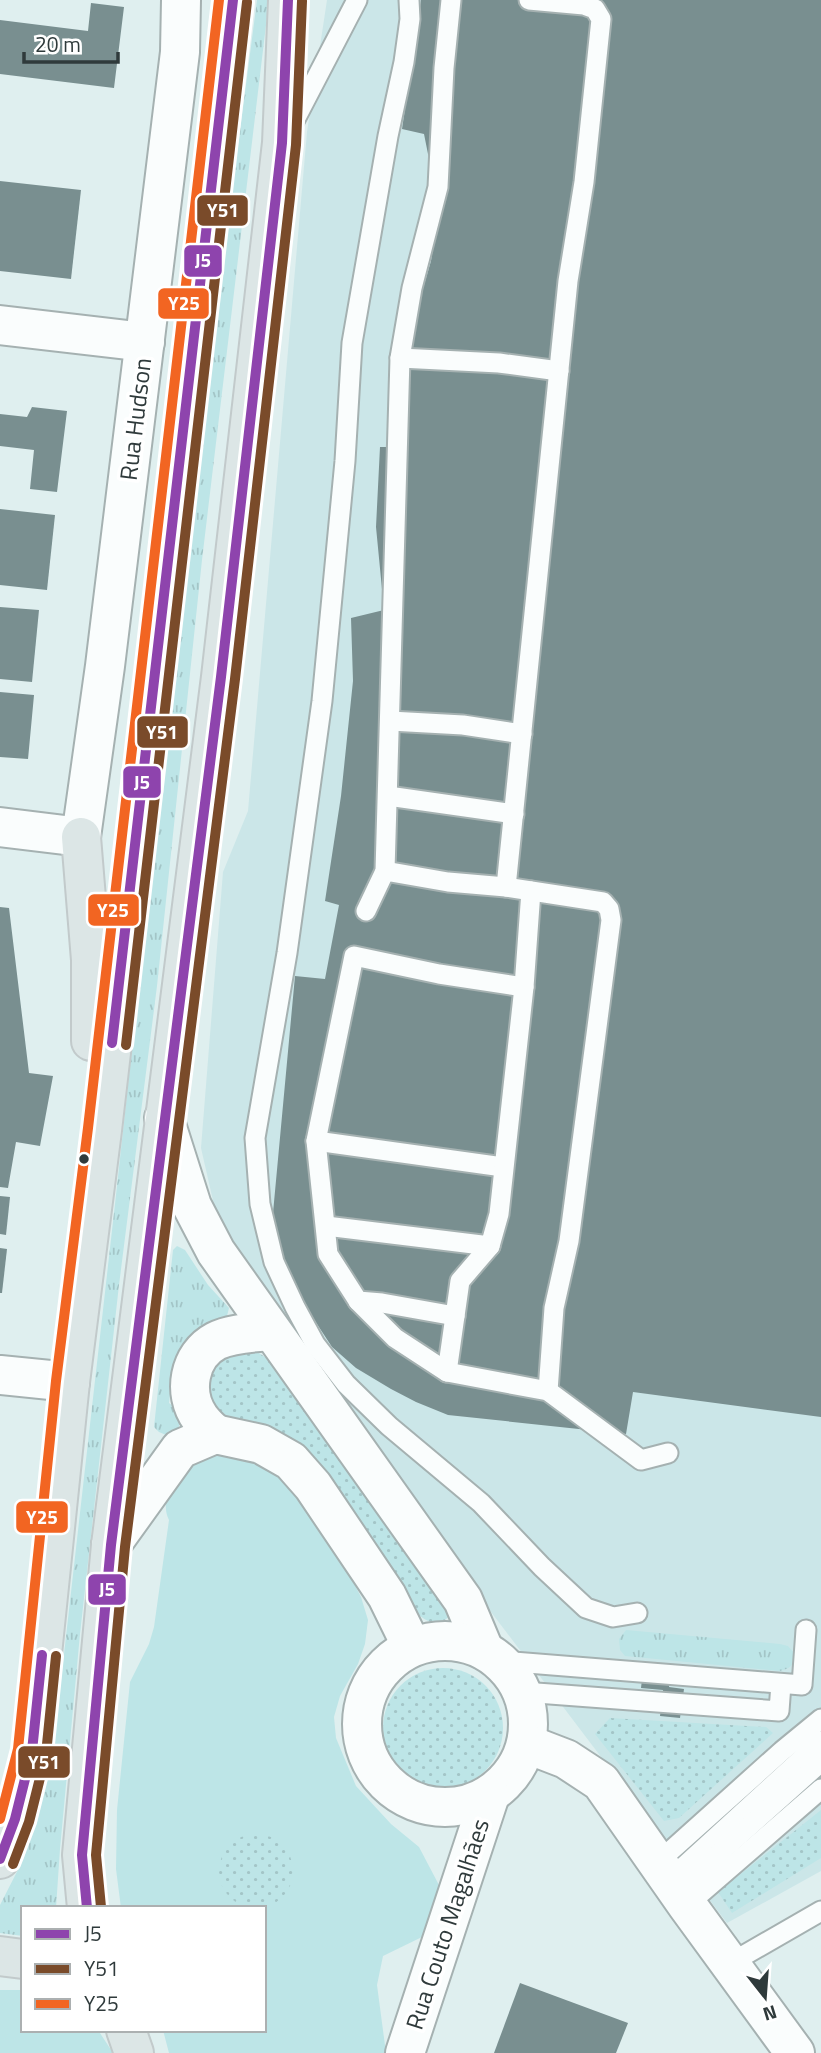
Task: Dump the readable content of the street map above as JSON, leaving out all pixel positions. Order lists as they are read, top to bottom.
{
  "streets": {
    "street": ["Rua Hudson", "Rua Couto Magalhães"]
  },
  "lines": ["transit line J5", "transit line Y25", "transit line Y51"],
  "legend": ["J5", "Y51", "Y25"],
  "scale_bar": "20 m",
  "north": "bottom"
}
